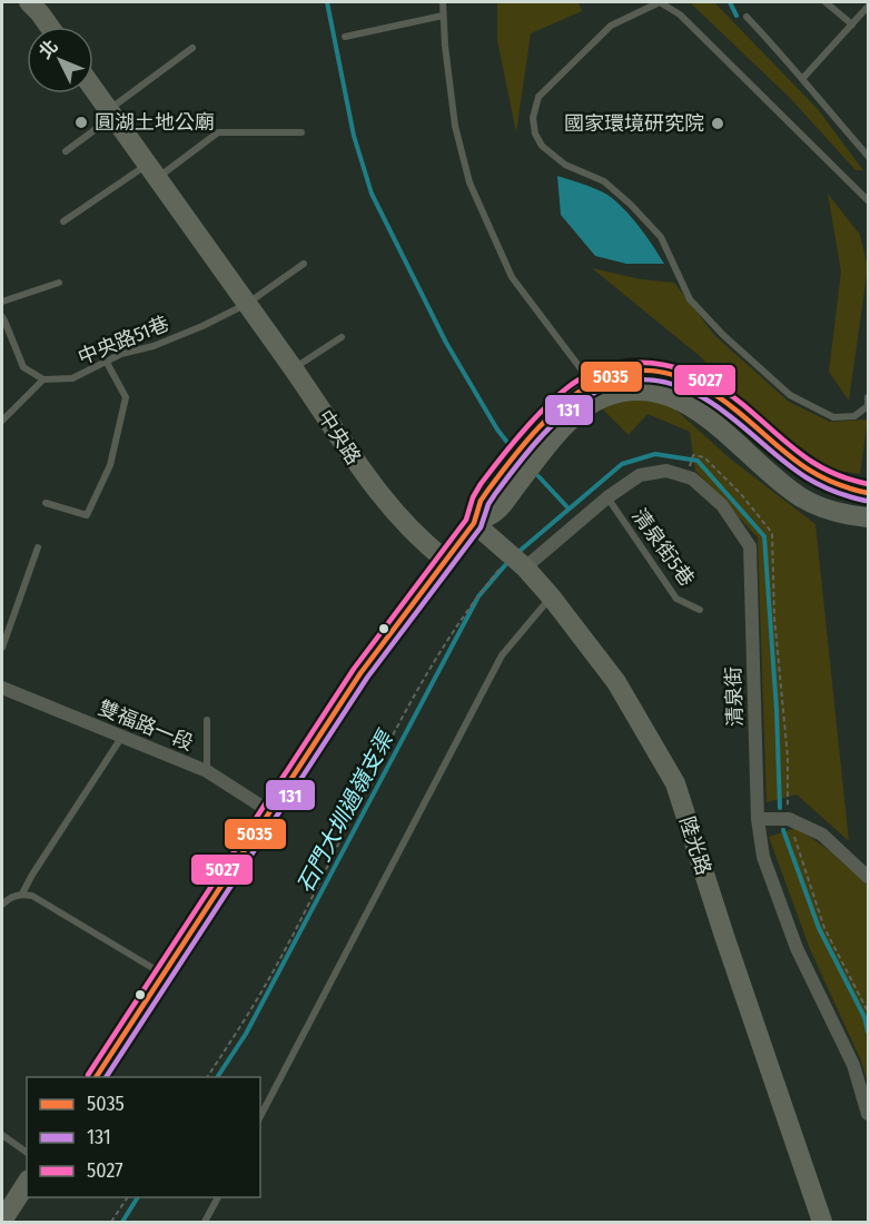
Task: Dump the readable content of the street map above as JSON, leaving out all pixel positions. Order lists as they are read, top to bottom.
{
  "streets": {
    "main road": ["中央路", "陸光路"],
    "street": ["清泉街", "雙福路一段"],
    "lane": ["中央路51巷", "清泉街5巷"]
  },
  "crossings": [
    ["中央路51巷", "中央路"],
    ["清泉街5巷", "清泉街"],
    ["清泉街", "陸光路"]
  ],
  "water": ["石門大圳過嶺支渠"],
  "places": ["圓湖土地公廟", "國家環境研究院"],
  "lines": ["transit line 5027", "transit line 5035", "transit line 131"],
  "legend": ["5035", "131", "5027"],
  "north": "top left"
}
